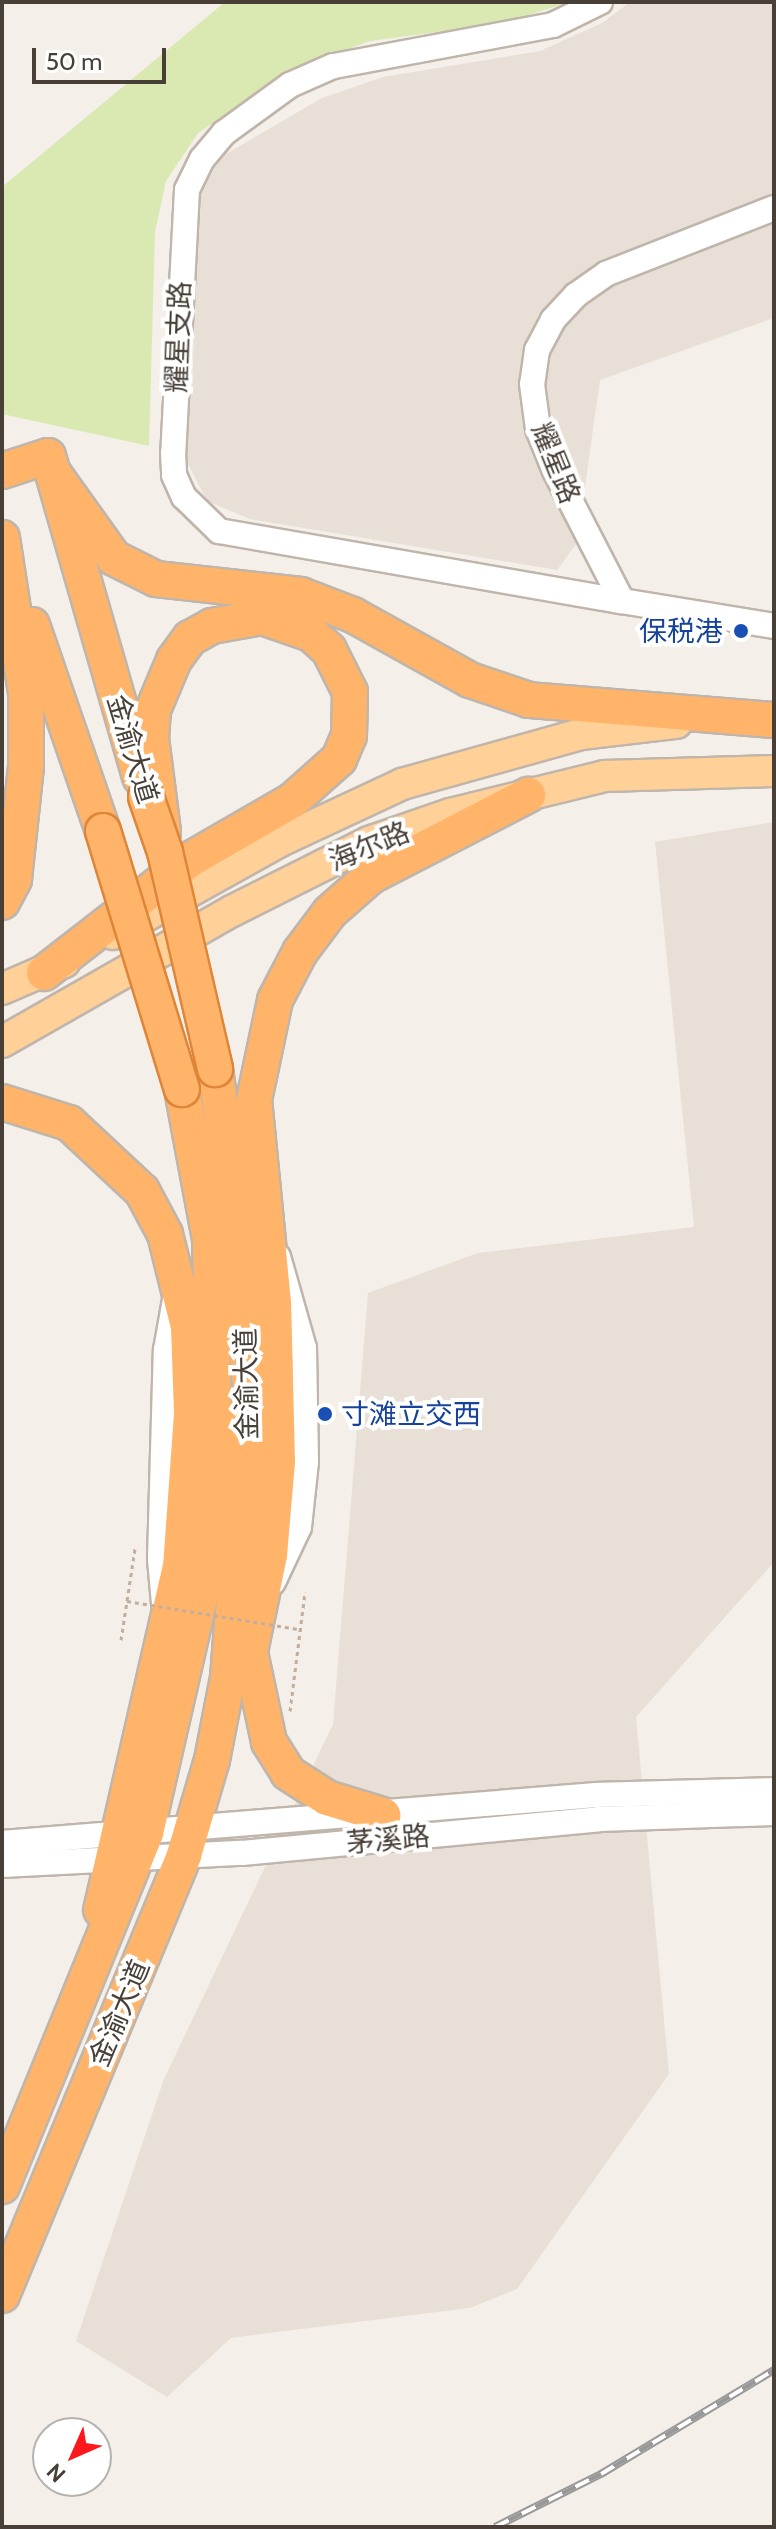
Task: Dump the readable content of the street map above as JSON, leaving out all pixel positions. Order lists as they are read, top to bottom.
{
  "streets": {
    "highway": ["金渝大道"],
    "main road": ["海尔路"],
    "street": ["耀星支路", "耀星路", "茅溪路"]
  },
  "crossings": [
    ["耀星支路", "耀星路"],
    ["金渝大道", "茅溪路"]
  ],
  "places": ["保税港", "寸滩立交西"],
  "scale_bar": "50 m",
  "north": "bottom left"
}
